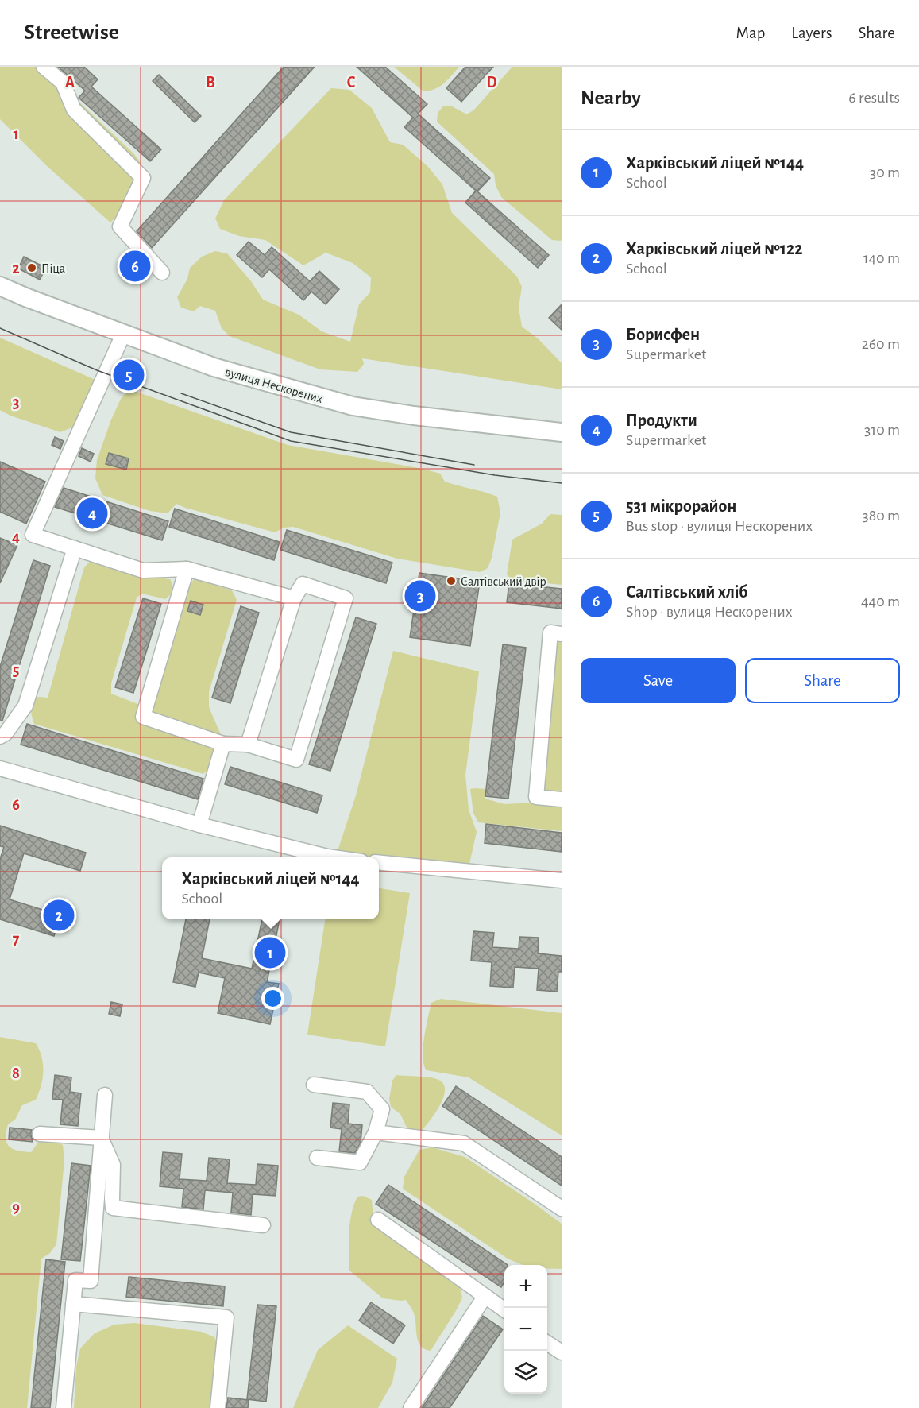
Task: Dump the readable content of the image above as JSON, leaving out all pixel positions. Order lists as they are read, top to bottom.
{
  "streets": {
    "main road": ["вулиця Нескорених"]
  },
  "places": ["Піца", "Салтівський двір"],
  "page": {
    "header": "Streetwise",
    "nav": ["Map", "Layers", "Share"],
    "heading": ["Nearby", "6 results"],
    "list": [
      {
        "mark": "1",
        "name": "Харківський ліцей №144",
        "note": "School",
        "value": "30 m"
      },
      {
        "mark": "2",
        "name": "Харківський ліцей №122",
        "note": "School",
        "value": "140 m"
      },
      {
        "mark": "3",
        "name": "Борисфен",
        "note": "Supermarket",
        "value": "260 m"
      },
      {
        "mark": "4",
        "name": "Продукти",
        "note": "Supermarket",
        "value": "310 m"
      },
      {
        "mark": "5",
        "name": "531 мікрорайон",
        "note": "Bus stop · вулиця Нескорених",
        "value": "380 m"
      },
      {
        "mark": "6",
        "name": "Салтівський хліб",
        "note": "Shop · вулиця Нескорених",
        "value": "440 m"
      }
    ],
    "pins": [
      "6",
      "5",
      "4",
      "3",
      "2",
      "1"
    ],
    "buttons": ["Save", "Share"],
    "popup": ["Харківський ліцей №144", "School"],
    "map_buttons": ["+", "−"]
  },
  "grid": {
    "columns": [
      "A",
      "B",
      "C",
      "D"
    ],
    "rows": [
      "1",
      "2",
      "3",
      "4",
      "5",
      "6",
      "7",
      "8",
      "9"
    ]
  }
}
